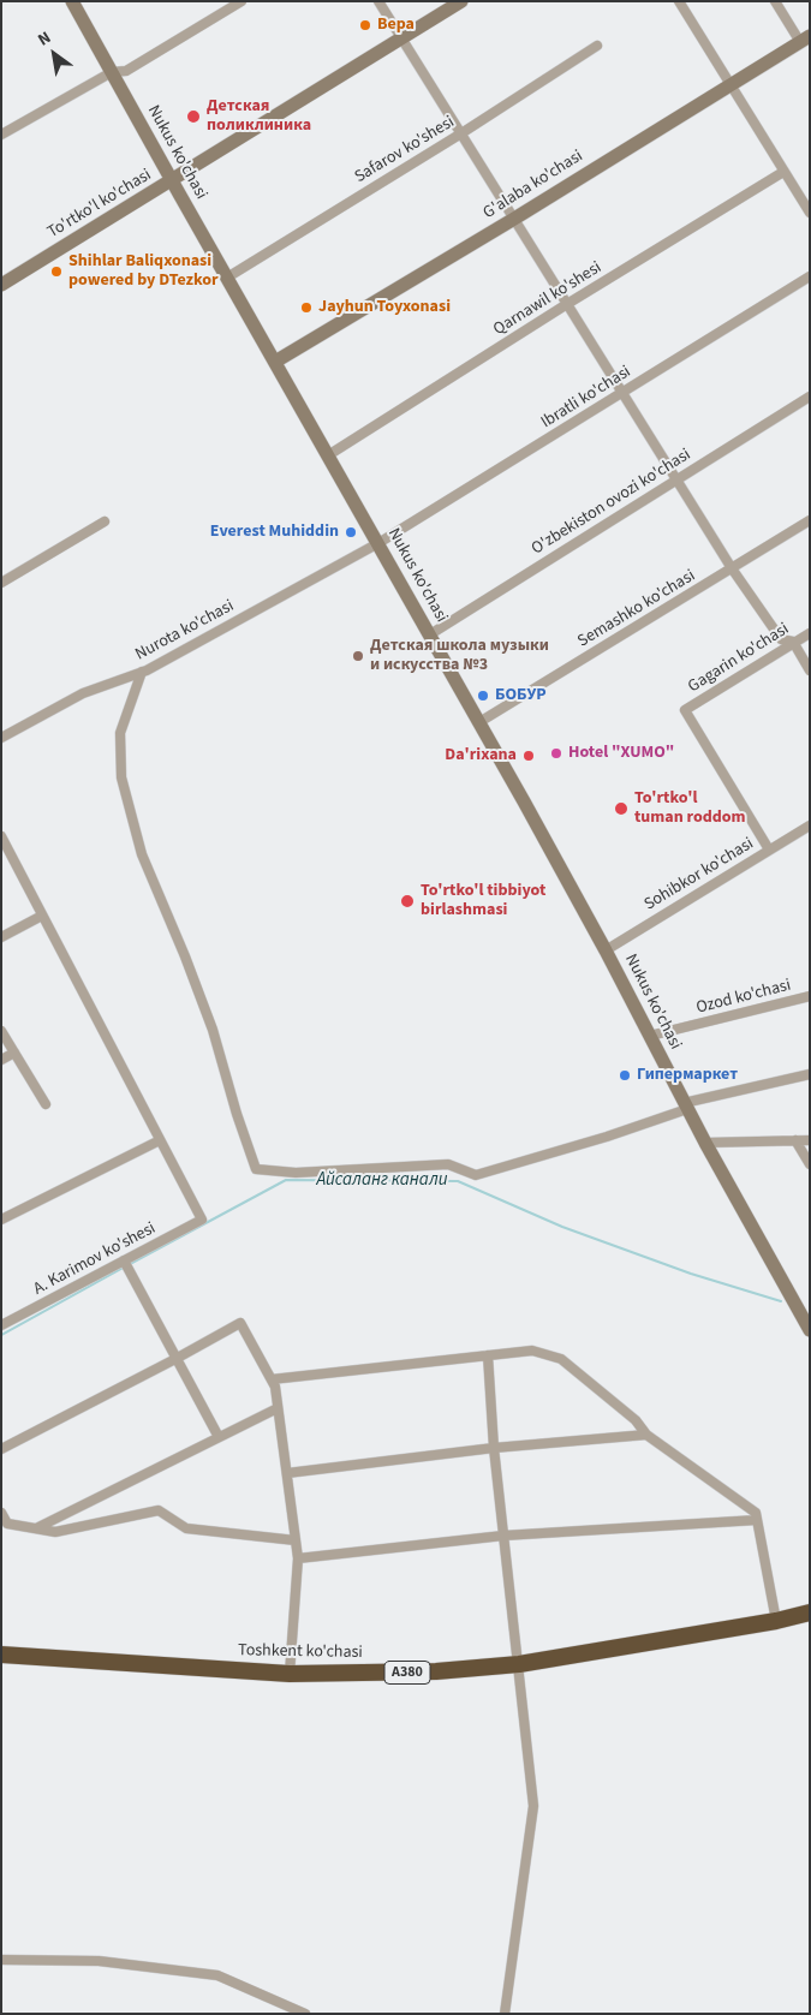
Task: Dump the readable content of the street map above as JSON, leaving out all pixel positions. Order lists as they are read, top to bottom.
{
  "streets": {
    "highway": ["Toshkent ko'chasi", "A380"],
    "main road": ["Nukus ko'chasi", "G'alaba ko'chasi", "To'rtko'l ko'chasi"],
    "street": [
      "Safarov ko'shesi",
      "Qarnawil ko'shesi",
      "Ibratli ko'chasi",
      "O'zbekiston ovozi ko'chasi",
      "Semashko ko'chasi",
      "Nurota ko'chasi",
      "Gagarin ko'chasi",
      "Sohibkor ko'chasi",
      "Ozod ko'chasi",
      "A. Karimov ko'shesi"
    ]
  },
  "crossings": [
    ["Safarov ko'shesi", "Nukus ko'chasi"],
    ["Nukus ko'chasi", "G'alaba ko'chasi"],
    ["Nukus ko'chasi", "To'rtko'l ko'chasi"],
    ["Nukus ko'chasi", "Qarnawil ko'shesi"],
    ["Nukus ko'chasi", "Ibratli ko'chasi"],
    ["Nukus ko'chasi", "O'zbekiston ovozi ko'chasi"],
    ["Nukus ko'chasi", "Semashko ko'chasi"],
    ["Nukus ko'chasi", "Nurota ko'chasi"],
    ["Nukus ko'chasi", "Sohibkor ko'chasi"],
    ["Nukus ko'chasi", "Ozod ko'chasi"],
    ["Ibratli ko'chasi", "Nurota ko'chasi"],
    ["Gagarin ko'chasi", "Sohibkor ko'chasi"]
  ],
  "water": ["Айсаланг канали"],
  "places": [
    "Вера",
    "Детская поликлиника",
    "Shihlar Baliqxonasi powered by DTezkor",
    "Jayhun Toyxonasi",
    "Everest Muhiddin",
    "Детская школа музыки и искусства №3",
    "БОБУР",
    "Hotel \"XUMO\"",
    "Da'rixana",
    "To'rtko'l tuman roddom",
    "To'rtko'l tibbiyot birlashmasi",
    "Гипермаркет"
  ],
  "north": "top left"
}
